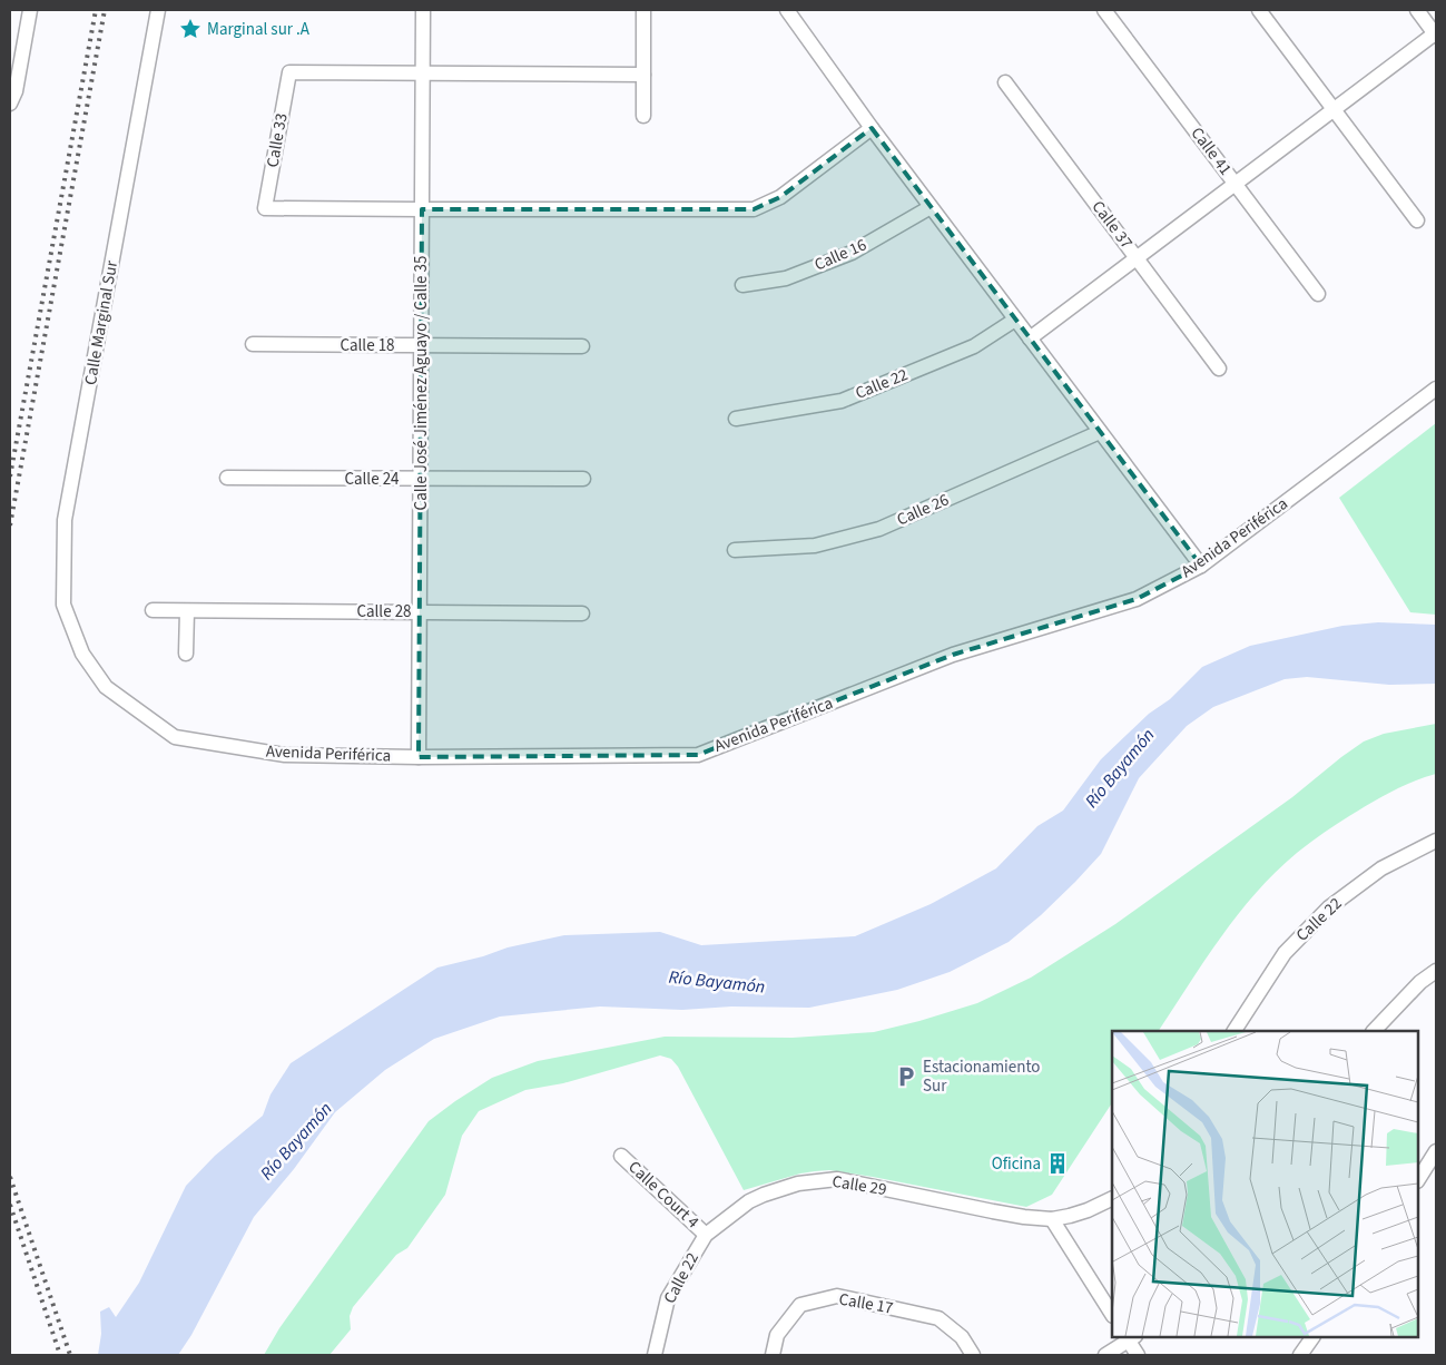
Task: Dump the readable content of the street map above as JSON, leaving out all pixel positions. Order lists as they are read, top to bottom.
{
  "streets": {
    "street": [
      "Calle 33",
      "Calle 41",
      "Calle 37",
      "Calle 16",
      "Calle Marginal Sur",
      "Calle 18",
      "Calle José Jiménez Aguayo / Calle 35",
      "Calle 22",
      "Calle 24",
      "Calle 26",
      "Avenida Periférica",
      "Calle 28",
      "Calle 29",
      "Calle Court 4",
      "Calle 17"
    ]
  },
  "crossings": [
    ["Calle 33", "Calle José Jiménez Aguayo / Calle 35"],
    ["Calle Marginal Sur", "Avenida Periférica"],
    ["Calle 18", "Calle José Jiménez Aguayo / Calle 35"],
    ["Calle José Jiménez Aguayo / Calle 35", "Calle 24"],
    ["Calle José Jiménez Aguayo / Calle 35", "Avenida Periférica"],
    ["Calle José Jiménez Aguayo / Calle 35", "Calle 28"],
    ["Calle 22", "Calle 29"],
    ["Calle 22", "Calle Court 4"],
    ["Calle 29", "Calle Court 4"]
  ],
  "water": ["Río Bayamón"],
  "places": {
    "place": ["Marginal sur .A"],
    "parking": ["Estacionamiento Sur"],
    "building": ["Oficina"]
  }
}
